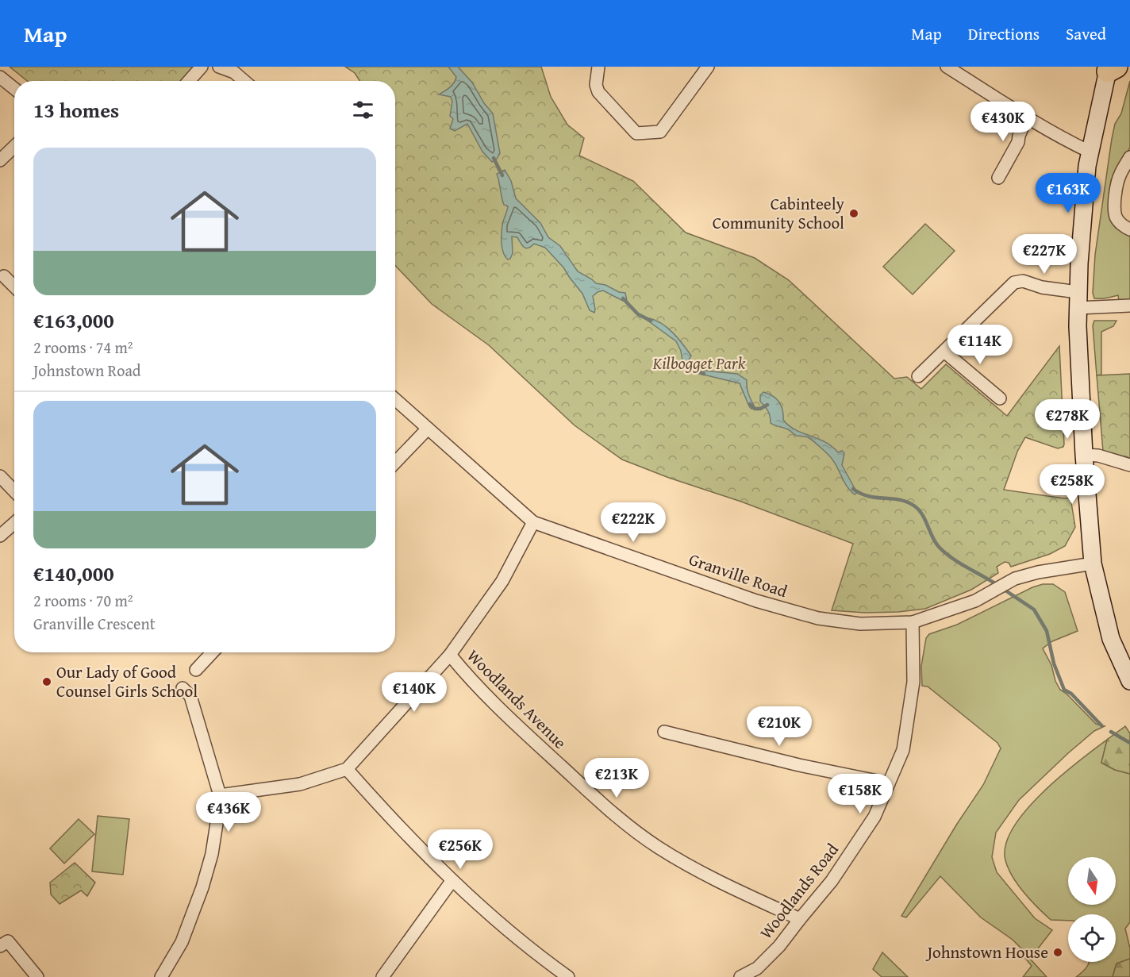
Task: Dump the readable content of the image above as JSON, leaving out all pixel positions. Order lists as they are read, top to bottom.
{
  "streets": {
    "street": ["Granville Road", "Woodlands Avenue", "Woodlands Road"]
  },
  "crossings": [
    ["Granville Road", "Woodlands Road"],
    ["Woodlands Avenue", "Woodlands Road"]
  ],
  "parks": ["Kilbogget Park"],
  "places": ["Cabinteely Community School", "Our Lady of Good Counsel Girls School", "Johnstown House"],
  "north": "bottom",
  "page": {
    "header": "Map",
    "nav": ["Map", "Directions", "Saved"],
    "heading": "13 homes",
    "price": [
      "€430K",
      "€163K",
      "€227K",
      "€114K",
      "€278K",
      "€258K",
      "€222K",
      "€140K",
      "€210K",
      "€213K",
      "€158K",
      "€436K",
      "€256K"
    ],
    "list": [
      {
        "name": "€163,000",
        "note": "2 rooms · 74 m² · Johnstown Road"
      },
      {
        "name": "€140,000",
        "note": "2 rooms · 70 m² · Granville Crescent"
      }
    ]
  }
}
